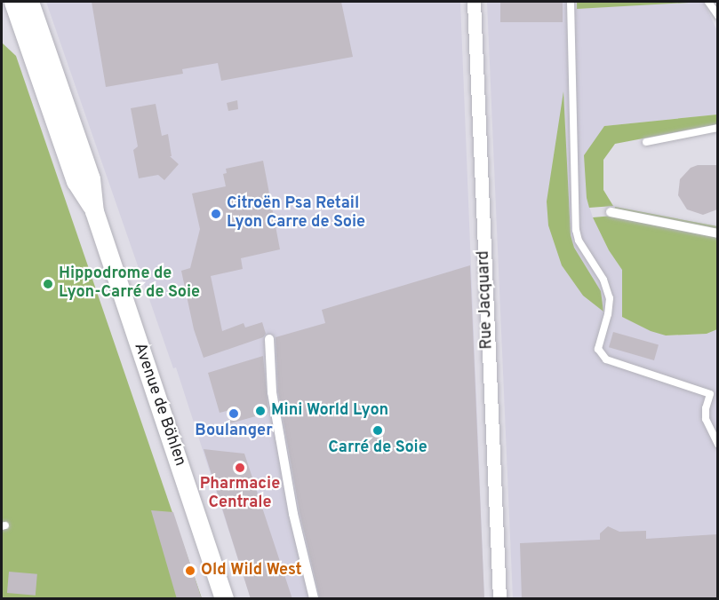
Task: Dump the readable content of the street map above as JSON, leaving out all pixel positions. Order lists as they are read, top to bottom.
{
  "streets": {
    "main road": ["Avenue de Böhlen"],
    "street": ["Rue Jacquard"]
  },
  "places": [
    "Citroën Psa Retail Lyon Carre de Soie",
    "Hippodrome de Lyon-Carré de Soie",
    "Mini World Lyon",
    "Boulanger",
    "Carré de Soie",
    "Pharmacie Centrale",
    "Old Wild West"
  ]
}
